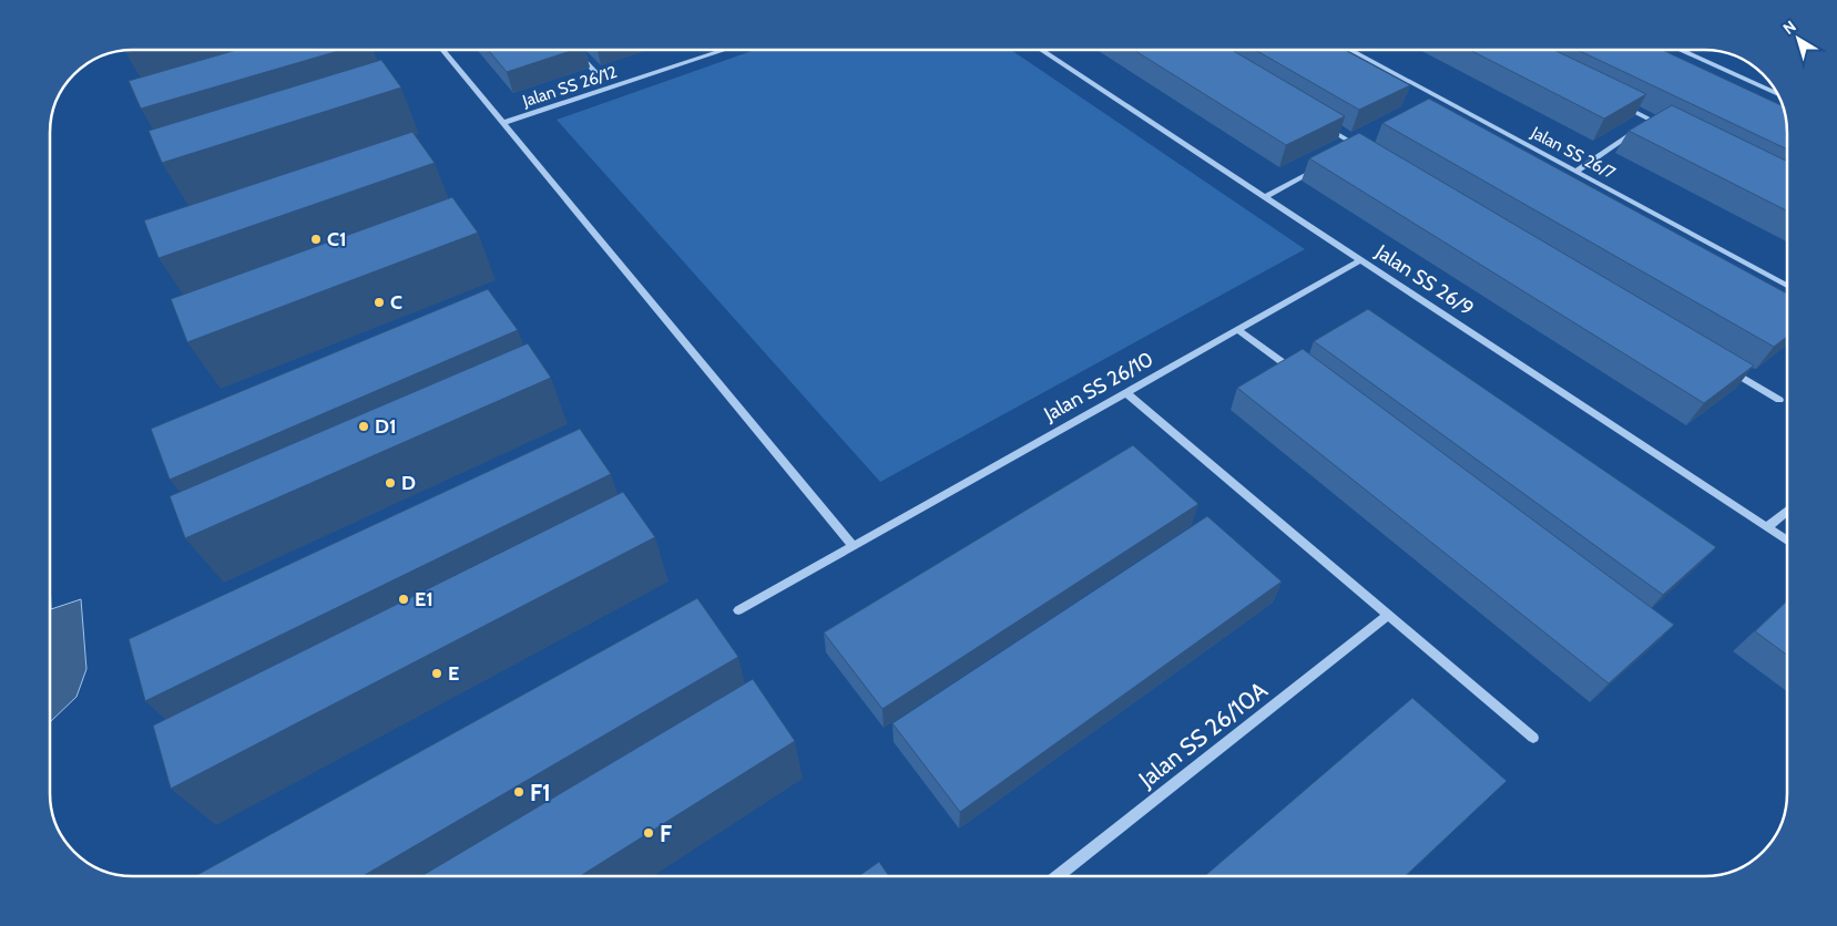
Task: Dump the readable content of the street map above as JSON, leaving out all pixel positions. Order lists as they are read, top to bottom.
{
  "streets": {
    "street": [
      "Jalan SS 26/12",
      "Jalan SS 26/7",
      "Jalan SS 26/9",
      "Jalan SS 26/10",
      "Jalan SS 26/10A"
    ]
  },
  "crossings": [
    ["Jalan SS 26/9", "Jalan SS 26/10"]
  ],
  "places": [
    "C1",
    "C",
    "D1",
    "D",
    "E1",
    "E",
    "F1",
    "F"
  ],
  "north": "top left"
}
